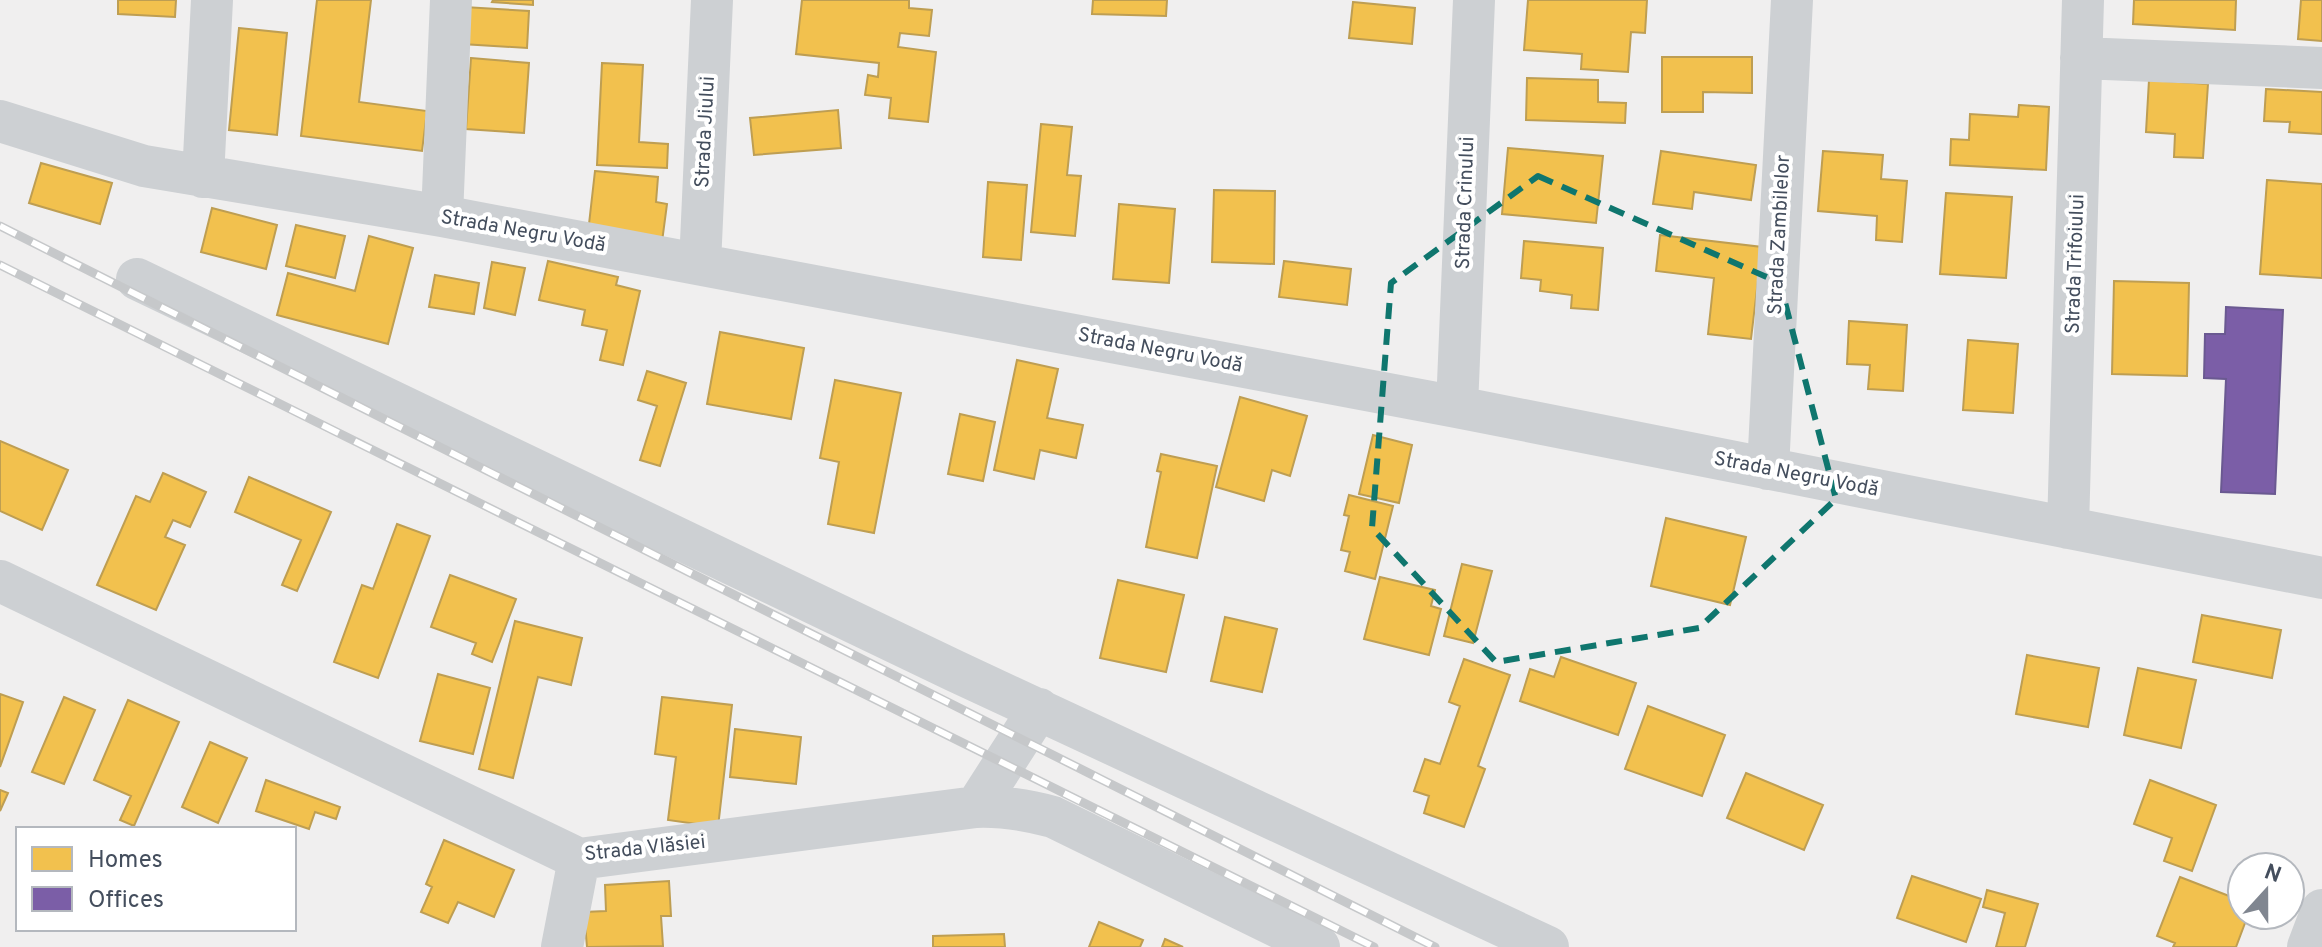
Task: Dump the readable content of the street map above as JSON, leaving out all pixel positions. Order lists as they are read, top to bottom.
{
  "streets": {
    "street": [
      "Strada Jiului",
      "Strada Crinului",
      "Strada Negru Vodă",
      "Strada Zambilelor",
      "Strada Trifoiului",
      "Strada Vlăsiei"
    ]
  },
  "crossings": [
    ["Strada Jiului", "Strada Negru Vodă"],
    ["Strada Crinului", "Strada Negru Vodă"],
    ["Strada Negru Vodă", "Strada Zambilelor"],
    ["Strada Negru Vodă", "Strada Trifoiului"]
  ],
  "legend": ["Homes", "Offices"],
  "north": "top"
}
